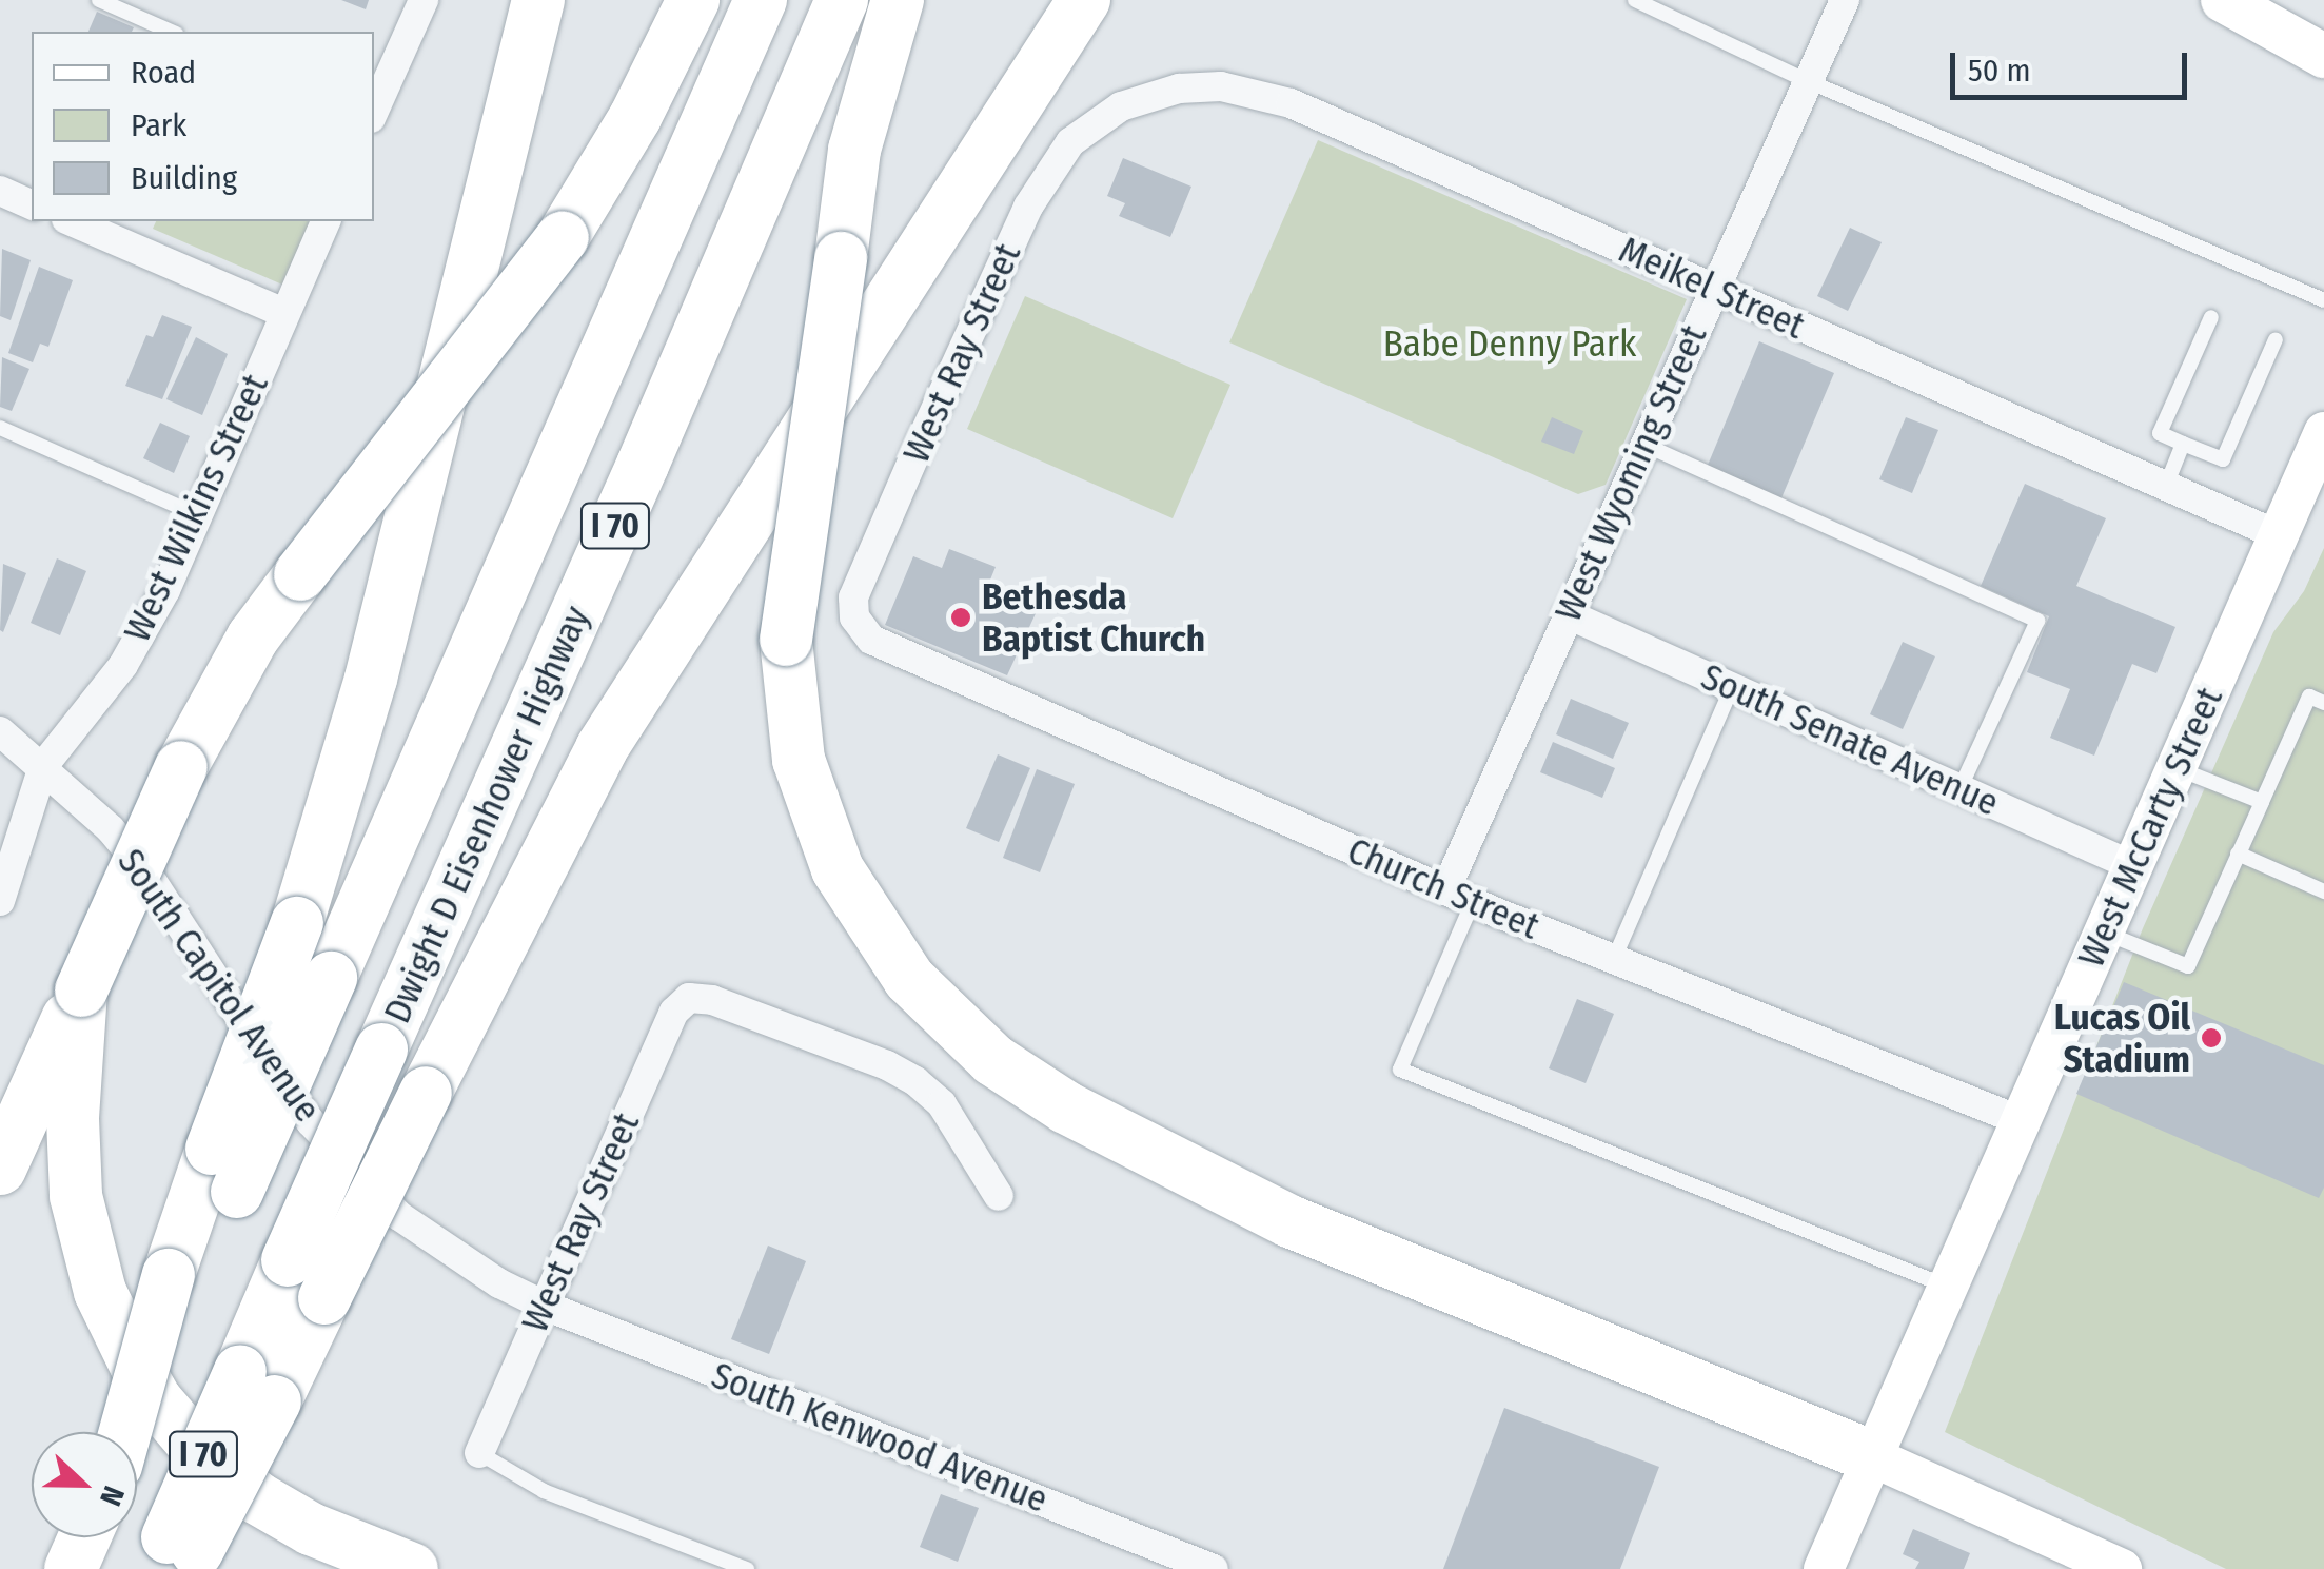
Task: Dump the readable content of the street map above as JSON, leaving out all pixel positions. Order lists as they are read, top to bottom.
{
  "streets": {
    "highway": ["I 70", "Dwight D Eisenhower Highway"],
    "main road": ["West McCarty Street"],
    "street": [
      "Meikel Street",
      "West Ray Street",
      "West Wyoming Street",
      "West Wilkins Street",
      "South Senate Avenue",
      "Church Street",
      "South Capitol Avenue",
      "South Kenwood Avenue"
    ]
  },
  "crossings": [
    ["Meikel Street", "West Ray Street"],
    ["Meikel Street", "West Wyoming Street"],
    ["Meikel Street", "West McCarty Street"],
    ["West Ray Street", "Church Street"],
    ["West Ray Street", "South Capitol Avenue"],
    ["West Ray Street", "South Kenwood Avenue"],
    ["West Wyoming Street", "South Senate Avenue"],
    ["West Wyoming Street", "Church Street"],
    ["West Wilkins Street", "South Capitol Avenue"],
    ["South Senate Avenue", "West McCarty Street"],
    ["West McCarty Street", "Church Street"],
    ["South Capitol Avenue", "South Kenwood Avenue"]
  ],
  "parks": ["Babe Denny Park"],
  "places": ["Bethesda Baptist Church", "Lucas Oil Stadium"],
  "legend": ["Road", "Park", "Building"],
  "scale_bar": "50 m",
  "north": "right"
}
